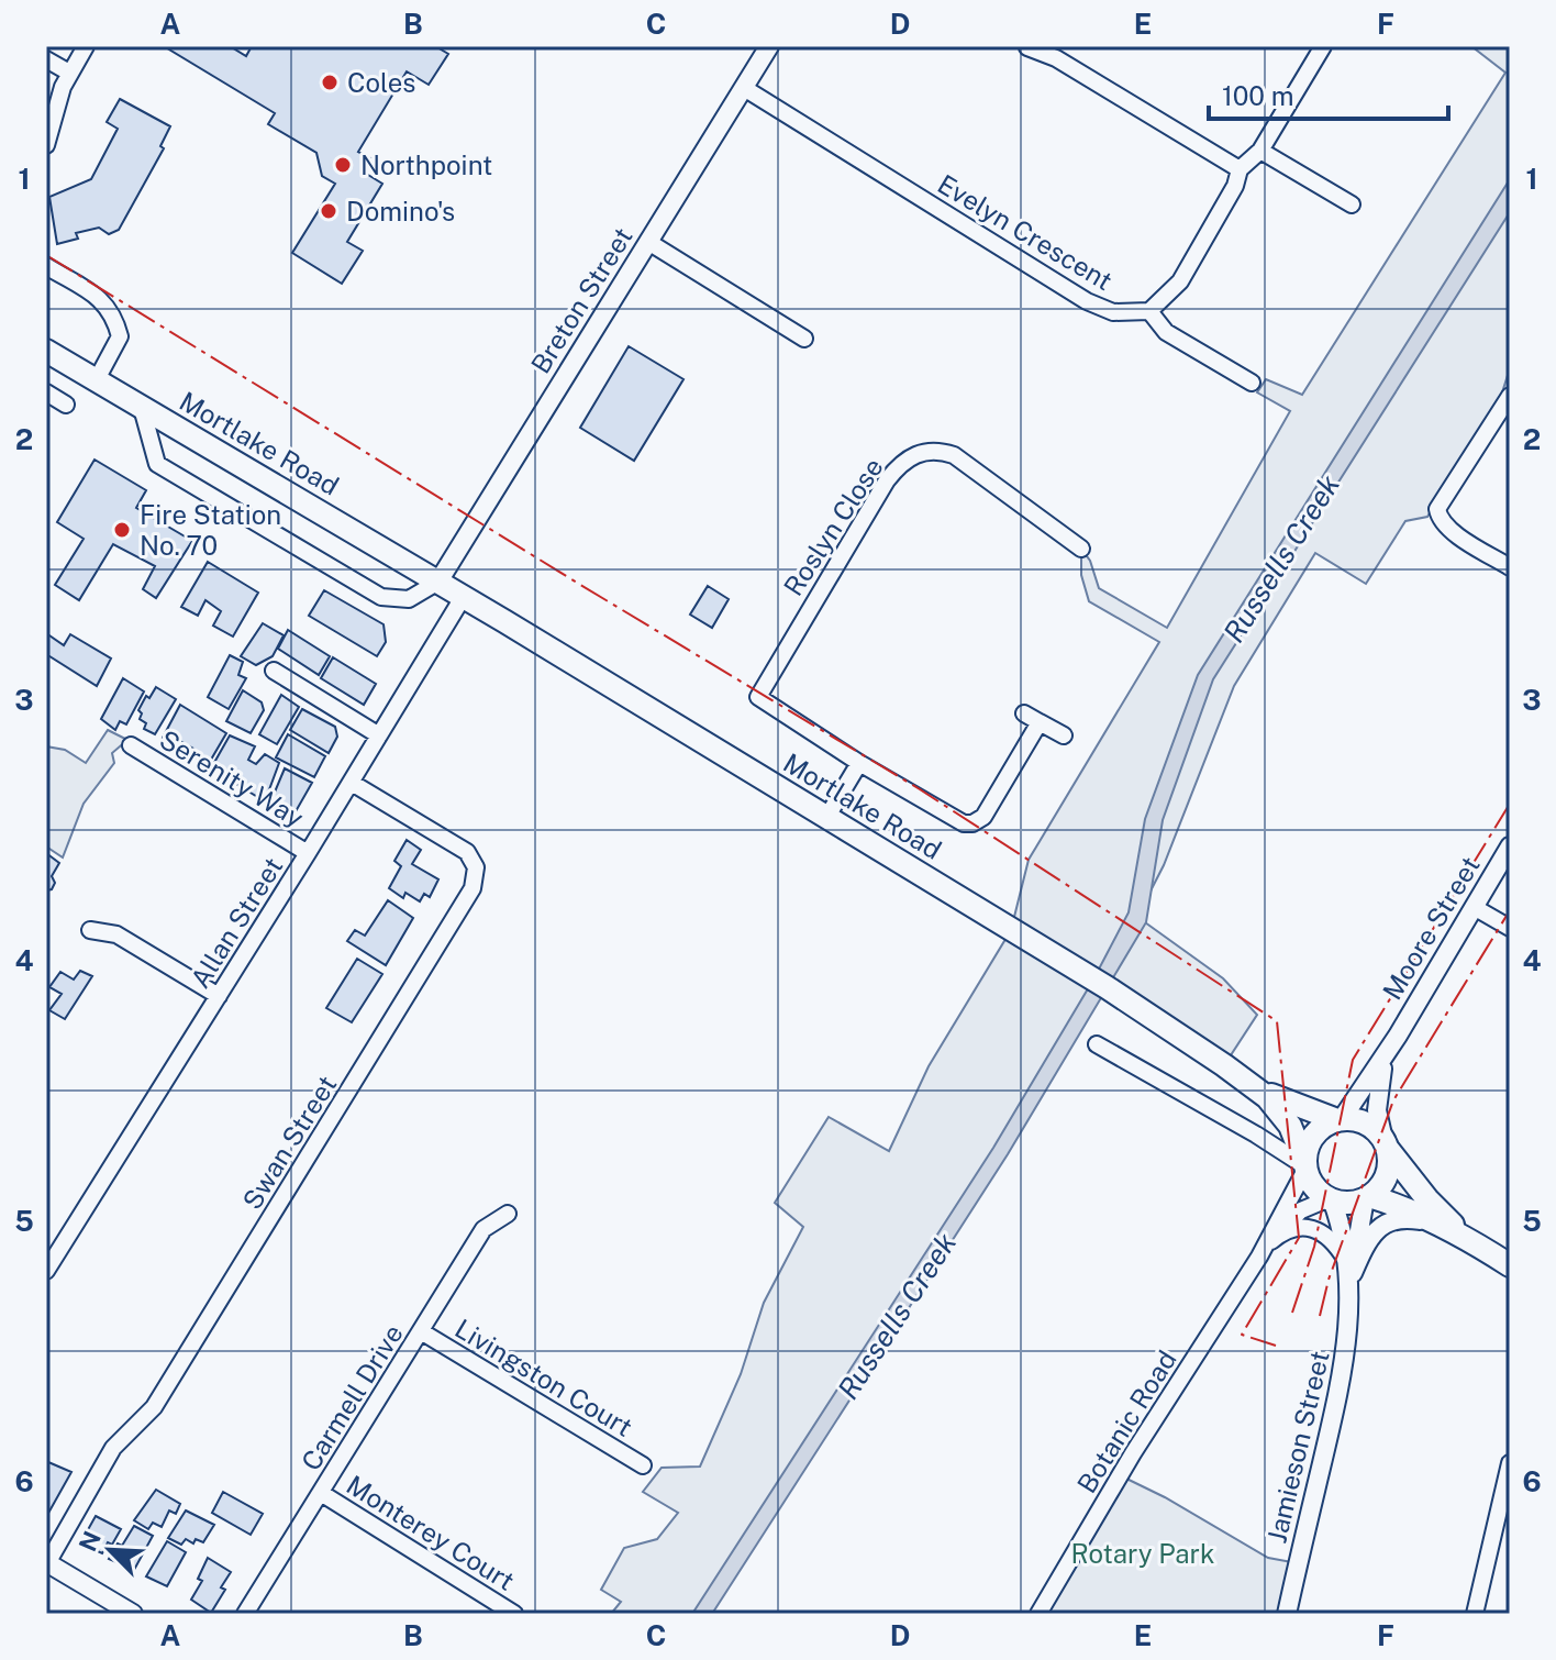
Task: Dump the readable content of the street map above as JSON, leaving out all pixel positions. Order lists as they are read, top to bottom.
{
  "streets": {
    "main road": ["Mortlake Road"],
    "street": [
      "Evelyn Crescent",
      "Breton Street",
      "Roslyn Close",
      "Serenity Way",
      "Allan Street",
      "Moore Street",
      "Swan Street",
      "Livingston Court",
      "Carmell Drive",
      "Botanic Road",
      "Jamieson Street",
      "Monterey Court"
    ]
  },
  "crossings": [
    ["Evelyn Crescent", "Breton Street"],
    ["Breton Street", "Mortlake Road"],
    ["Mortlake Road", "Allan Street"],
    ["Mortlake Road", "Moore Street"],
    ["Mortlake Road", "Botanic Road"],
    ["Mortlake Road", "Jamieson Street"],
    ["Serenity Way", "Allan Street"],
    ["Allan Street", "Swan Street"],
    ["Moore Street", "Botanic Road"],
    ["Moore Street", "Jamieson Street"],
    ["Livingston Court", "Carmell Drive"],
    ["Carmell Drive", "Monterey Court"],
    ["Botanic Road", "Jamieson Street"]
  ],
  "water": ["Russells Creek"],
  "parks": ["Rotary Park"],
  "places": [
    "Coles",
    "Northpoint",
    "Domino's",
    "Fire Station No. 70"
  ],
  "scale_bar": "100 m",
  "north": "top left",
  "grid": {
    "columns": [
      "A",
      "B",
      "C",
      "D",
      "E",
      "F"
    ],
    "rows": [
      "1",
      "2",
      "3",
      "4",
      "5",
      "6"
    ]
  }
}
